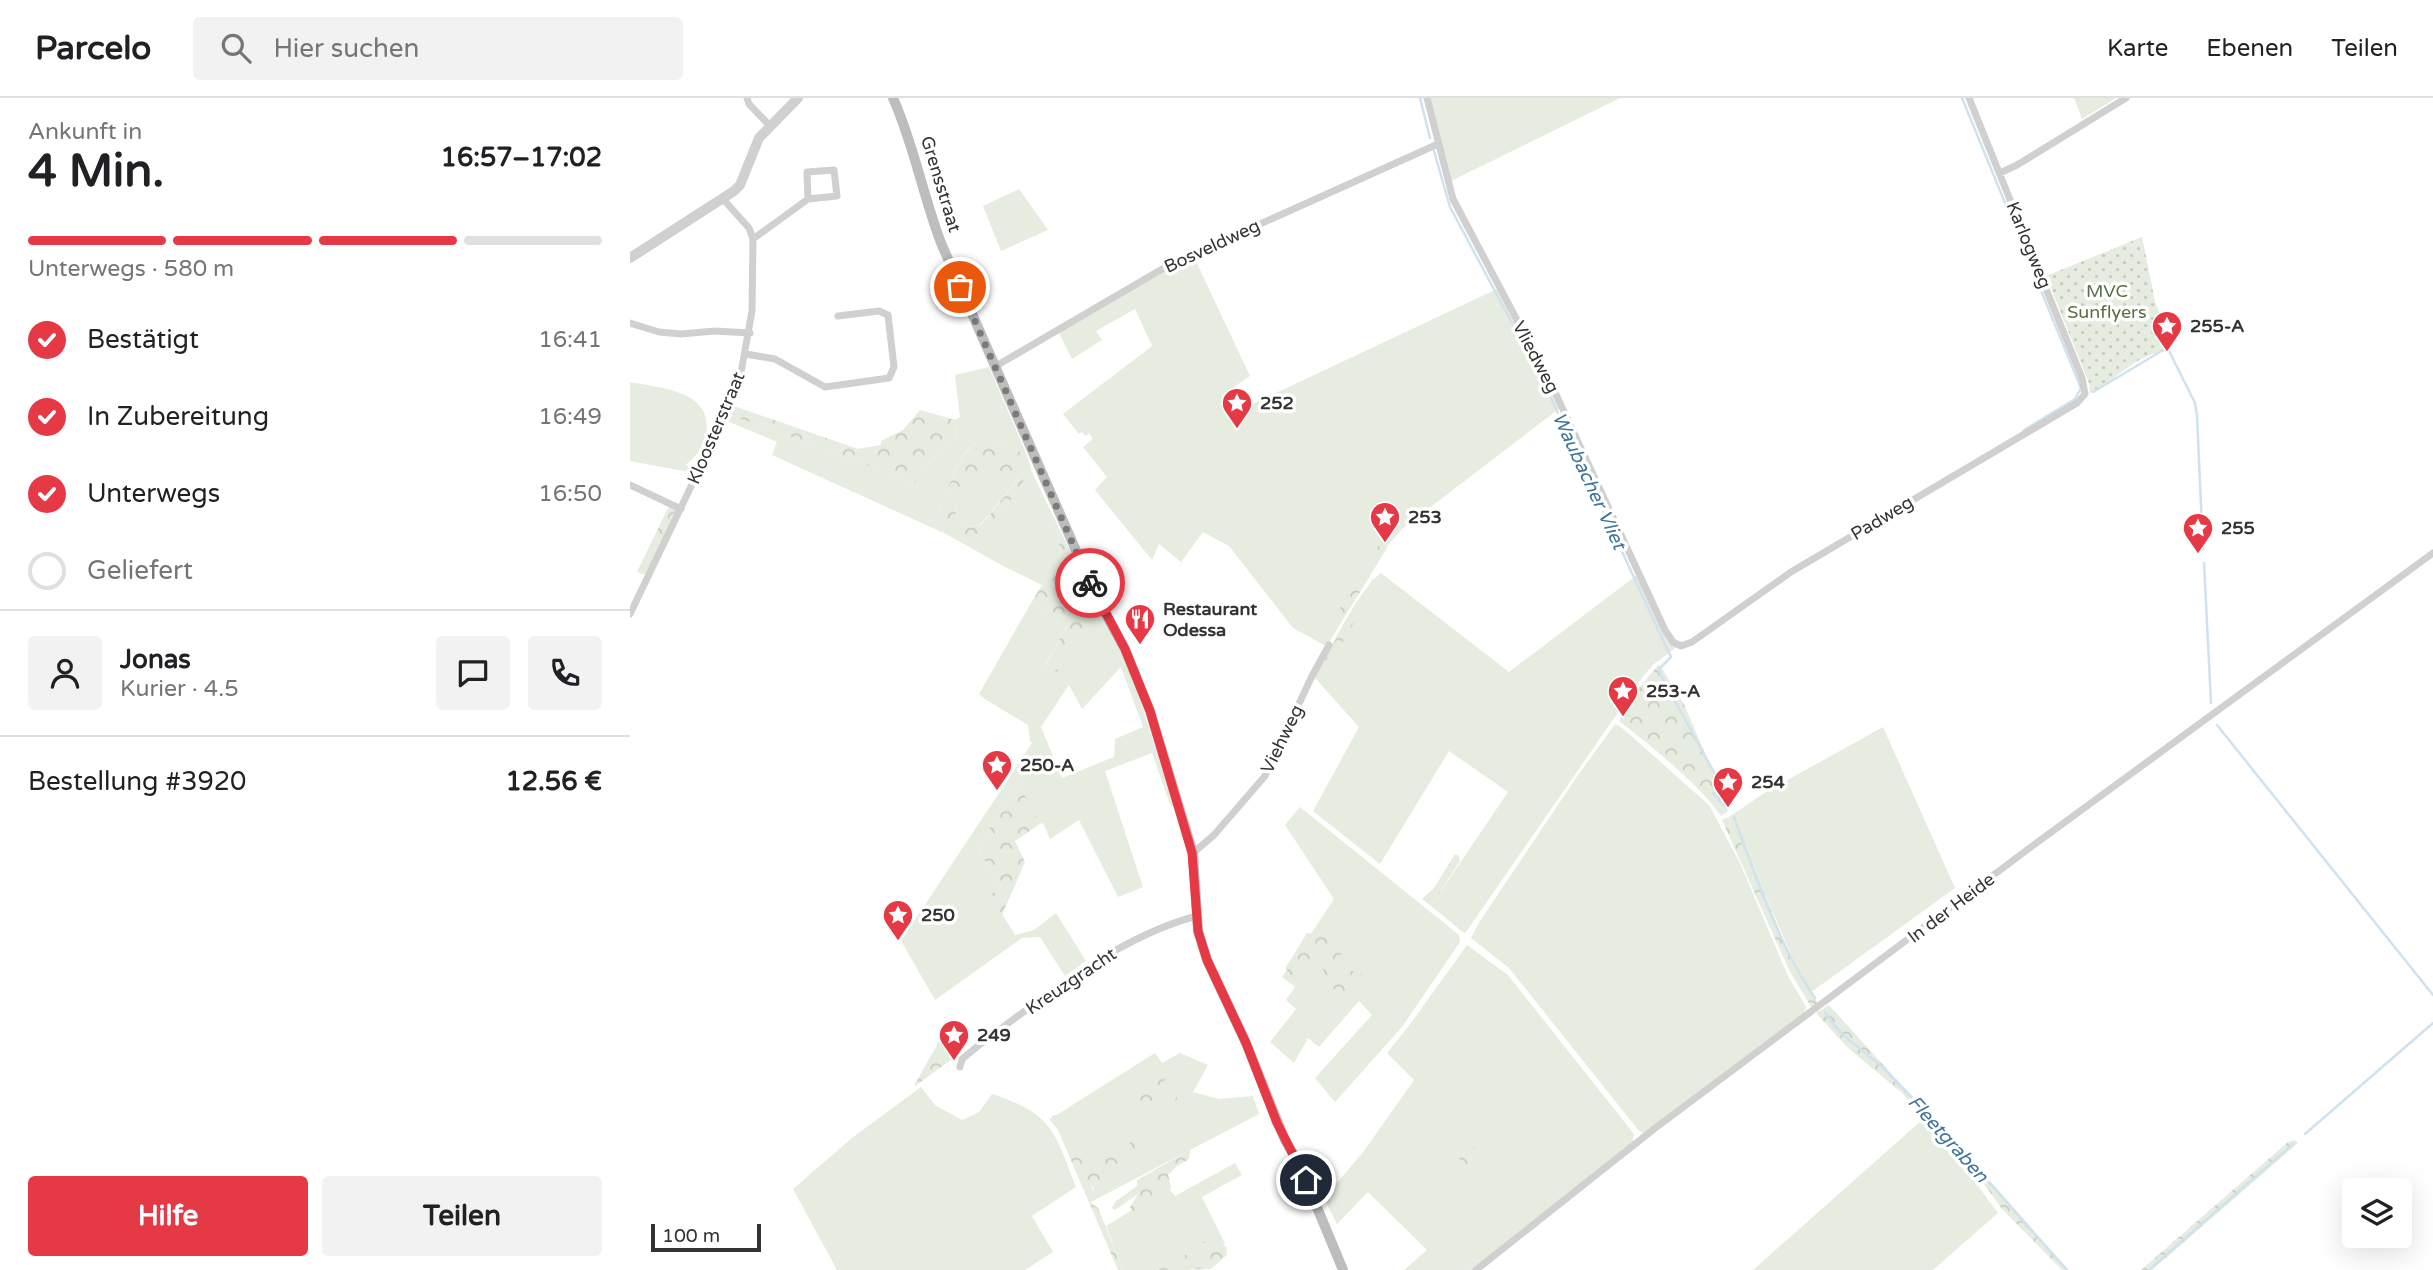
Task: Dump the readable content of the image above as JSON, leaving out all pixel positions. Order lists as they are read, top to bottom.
{
  "streets": {
    "main road": ["Grensstraat"],
    "street": [
      "Karlogweg",
      "Bosveldweg",
      "Vliedweg",
      "Kloosterstraat",
      "Padweg",
      "Viehweg",
      "In der Heide",
      "Kreuzgracht"
    ]
  },
  "crossings": [
    ["Grensstraat", "Bosveldweg"],
    ["Grensstraat", "Viehweg"],
    ["Grensstraat", "Kreuzgracht"],
    ["Karlogweg", "Padweg"],
    ["Bosveldweg", "Vliedweg"],
    ["Vliedweg", "Padweg"]
  ],
  "water": ["Waubacher Vliet", "Fleetgraben"],
  "parks": ["MVC Sunflyers"],
  "places": {
    "place": [
      "255-A",
      "252",
      "253",
      "255",
      "253-A",
      "250-A",
      "254",
      "250",
      "249"
    ],
    "restaurant": ["Restaurant Odessa"]
  },
  "scale_bar": "100 m",
  "page": {
    "header": "Parcelo",
    "search": "Hier suchen",
    "nav": ["Karte", "Ebenen", "Teilen"],
    "heading": ["4 Min.", "Ankunft in", "16:57–17:02"],
    "panel": [
      "Jonas",
      "Kurier · 4.5",
      "Bestellung #3920",
      "12.56 €"
    ],
    "bar": "Unterwegs · 580 m",
    "list": [
      ["Bestätigt", "16:41"],
      ["In Zubereitung", "16:49"],
      ["Unterwegs", "16:50"],
      "Geliefert"
    ],
    "buttons": ["Hilfe", "Teilen"],
    "scale": "100 m"
  }
}
